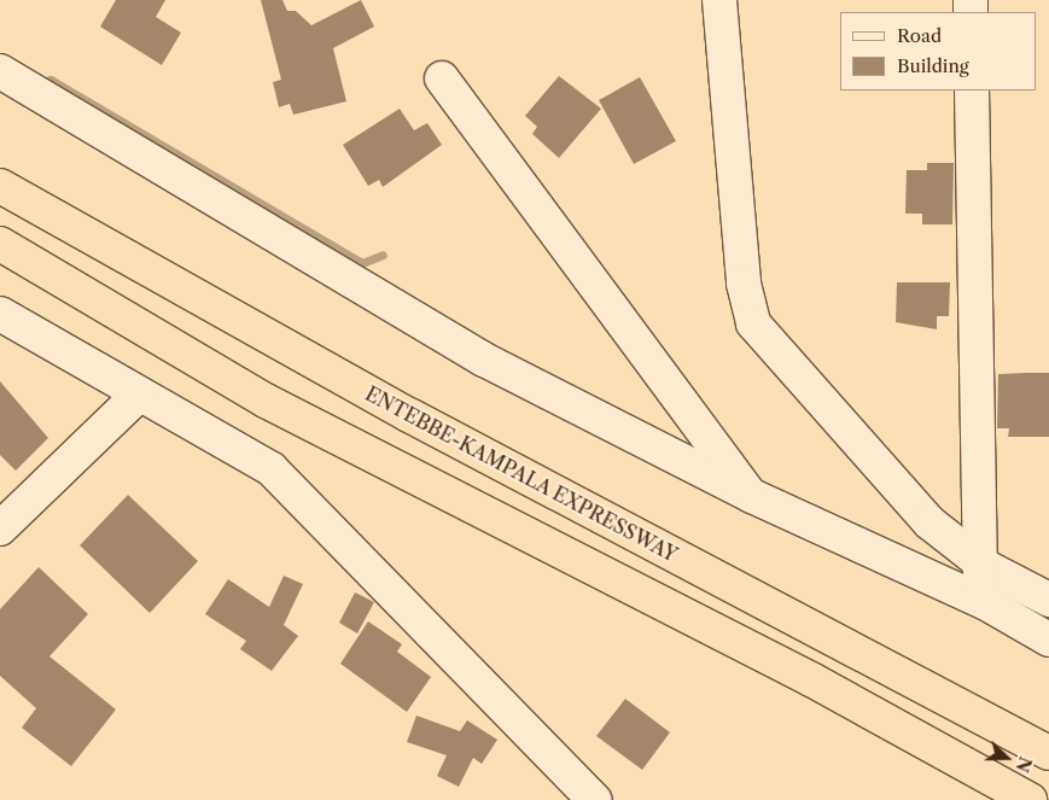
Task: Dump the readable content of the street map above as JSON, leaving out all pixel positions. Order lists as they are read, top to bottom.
{
  "streets": {
    "highway": ["ENTEBBE-KAMPALA EXPRESSWAY"]
  },
  "legend": ["Road", "Building"],
  "north": "right"
}
